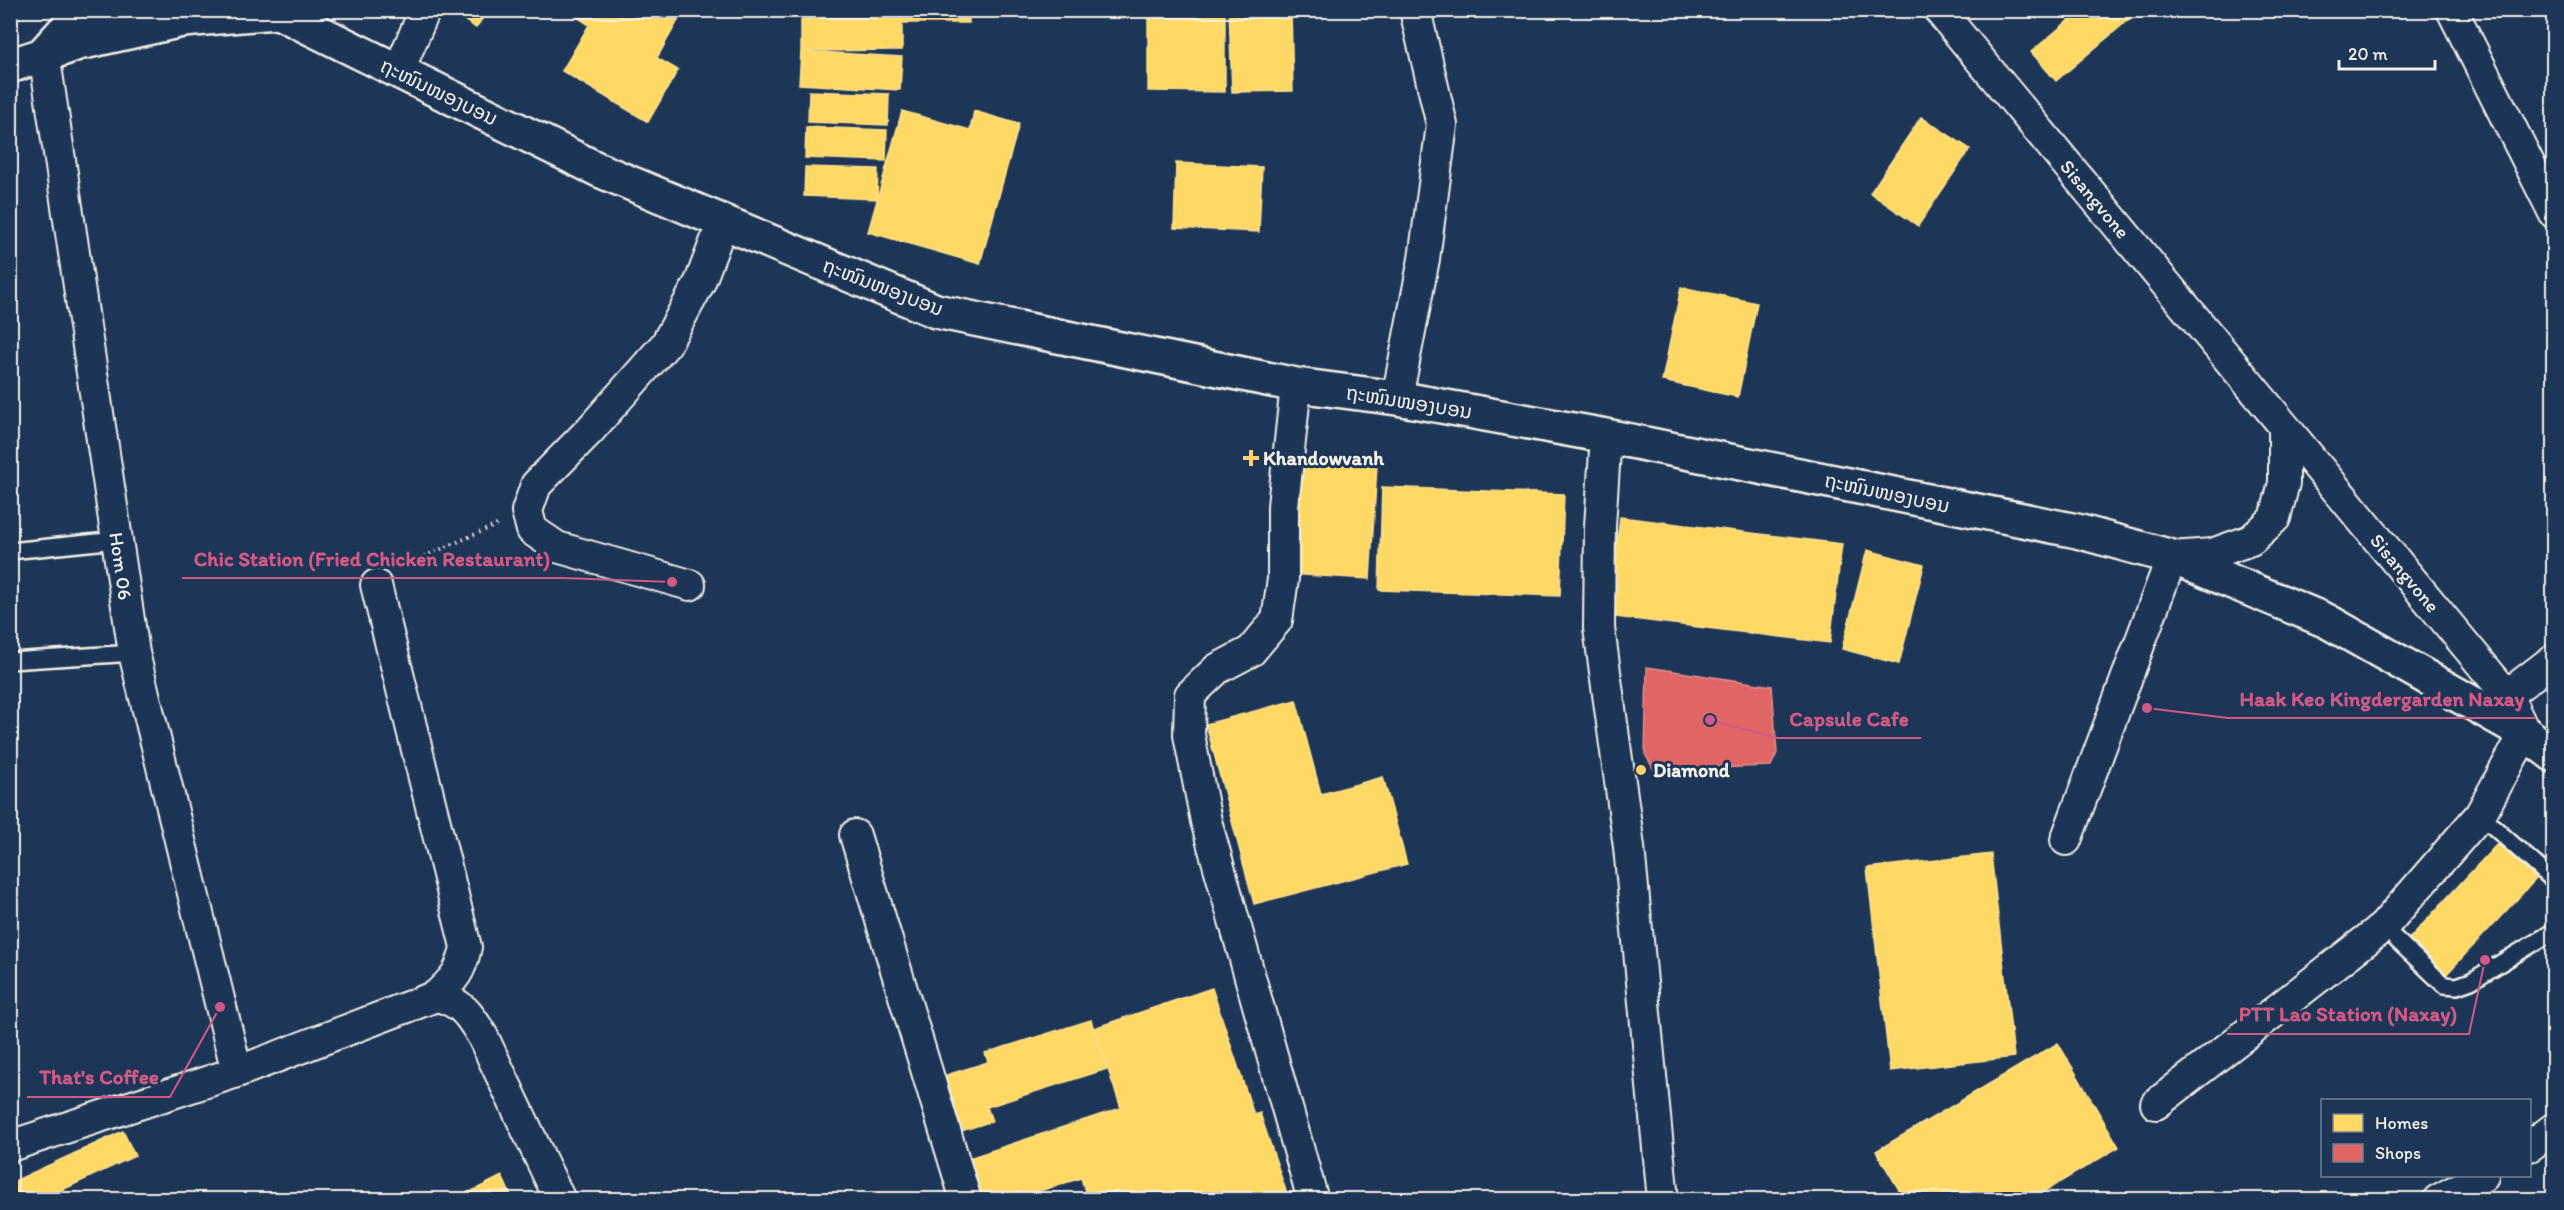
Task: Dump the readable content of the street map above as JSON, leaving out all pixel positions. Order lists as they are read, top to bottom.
{
  "streets": {
    "street": ["ຖະໜົນໜອງບອນ", "Sisangvone", "Hom 06"]
  },
  "crossings": [
    ["ຖະໜົນໜອງບອນ", "Sisangvone"]
  ],
  "places": {
    "health": ["Khandowvanh"],
    "other": [
      "Chic Station (Fried Chicken Restaurant)",
      "Haak Keo Kingdergarden Naxay",
      "Capsule Cafe",
      "Diamond",
      "PTT Lao Station (Naxay)",
      "That's Coffee"
    ]
  },
  "legend": ["Homes", "Shops"],
  "scale_bar": "20 m"
}
